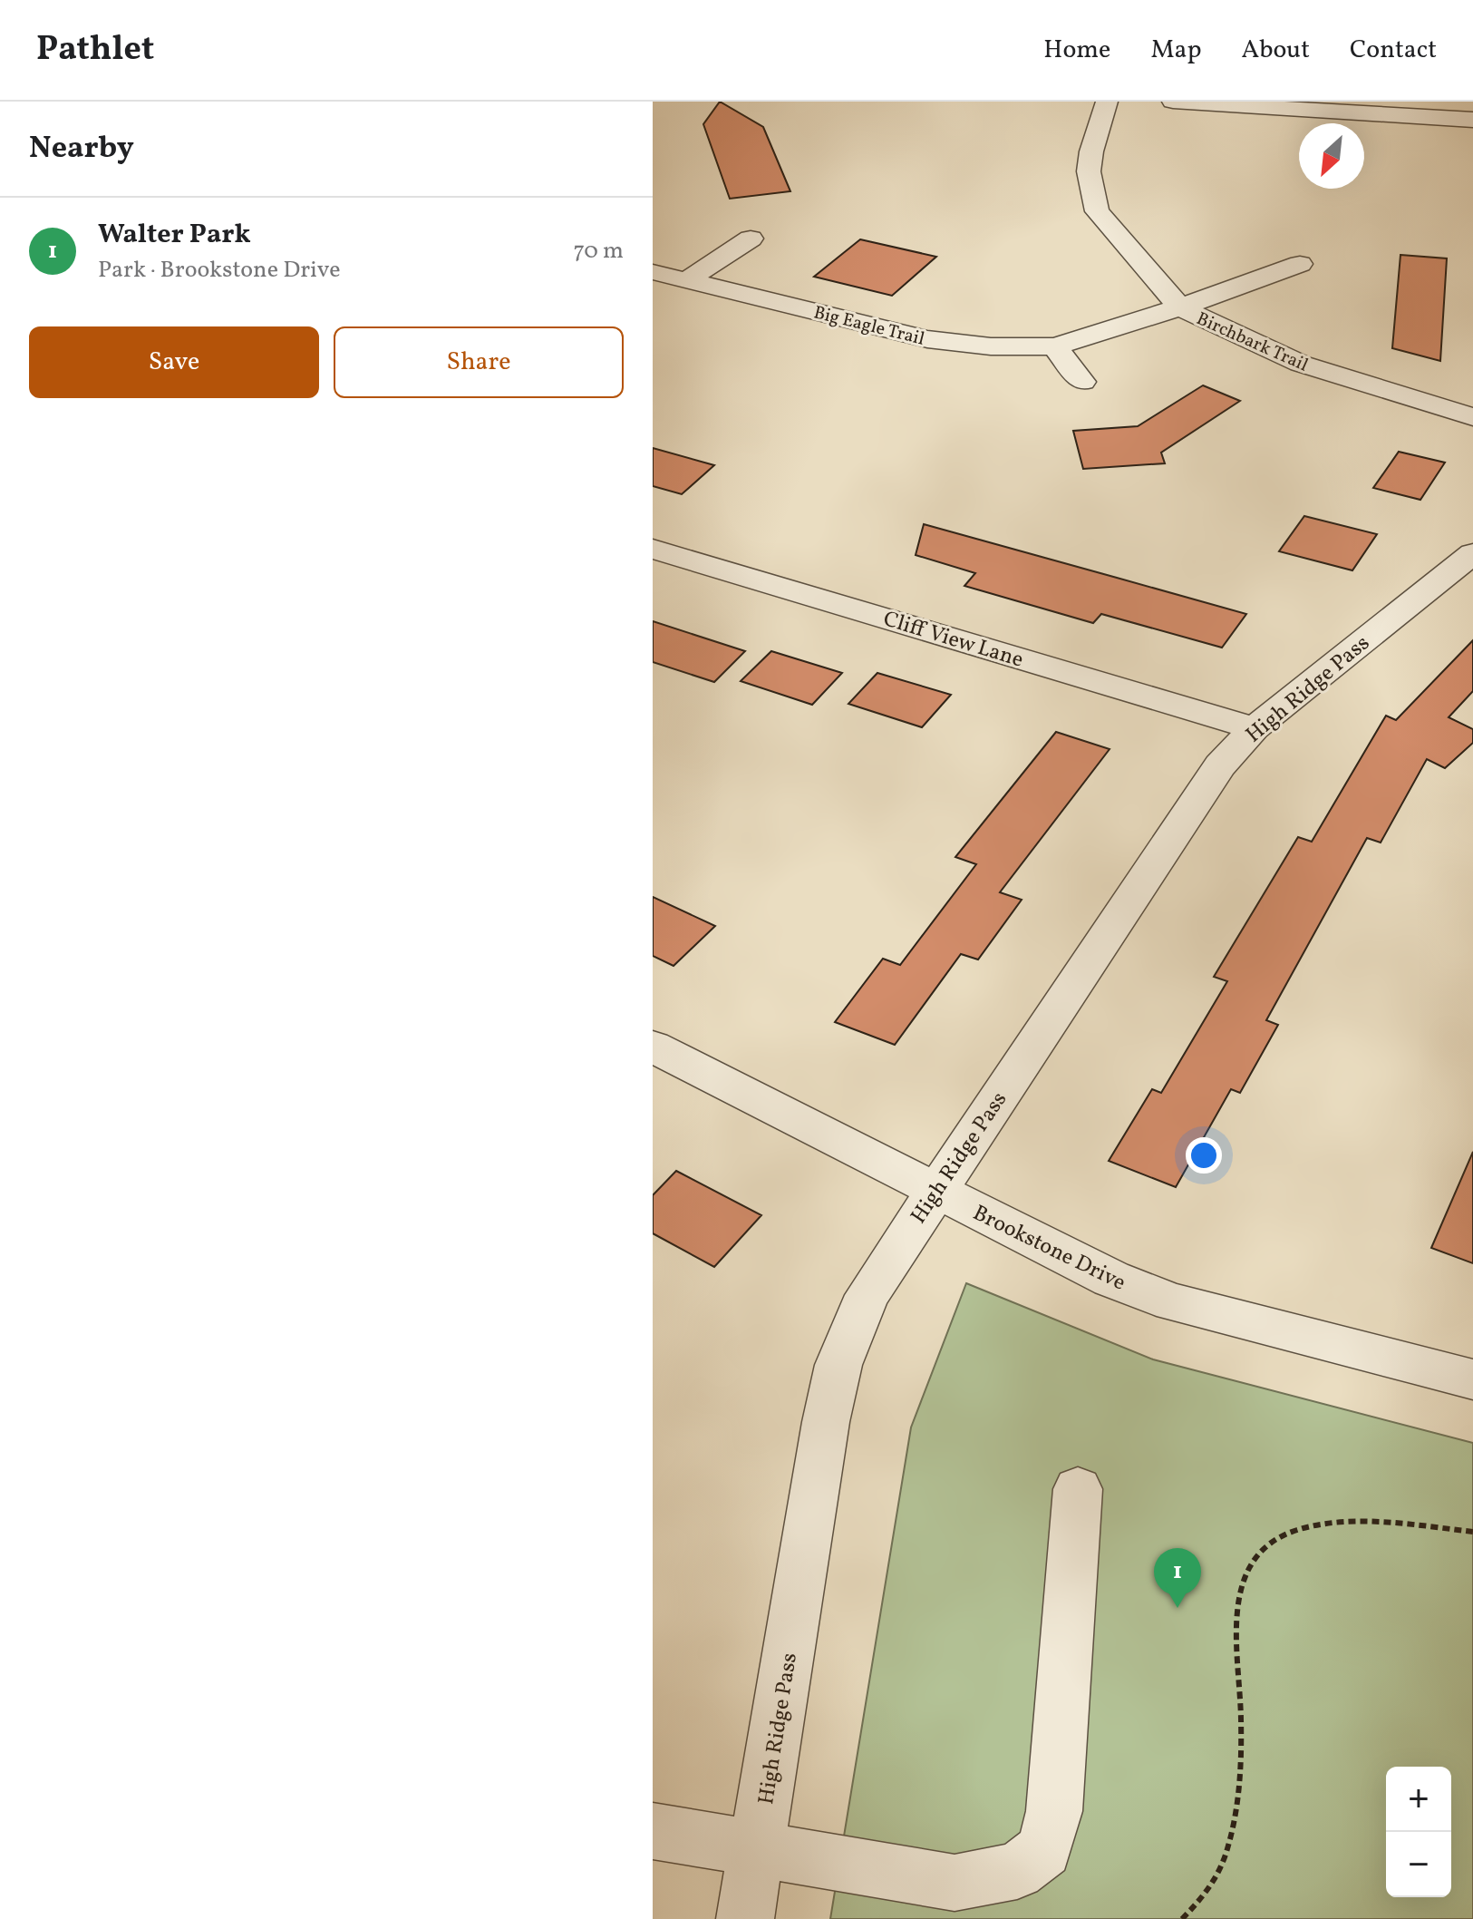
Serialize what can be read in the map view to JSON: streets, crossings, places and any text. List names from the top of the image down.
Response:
{
  "streets": {
    "street": [
      "Big Eagle Trail",
      "Birchbark Trail",
      "Cliff View Lane",
      "High Ridge Pass",
      "Brookstone Drive"
    ]
  },
  "crossings": [
    ["Big Eagle Trail", "Birchbark Trail"],
    ["Cliff View Lane", "High Ridge Pass"],
    ["High Ridge Pass", "Brookstone Drive"]
  ],
  "north": "bottom left",
  "page": {
    "header": "Pathlet",
    "nav": [
      "Home",
      "Map",
      "About",
      "Contact"
    ],
    "heading": "Nearby",
    "list": [
      {
        "mark": "1",
        "name": "Walter Park",
        "note": "Park · Brookstone Drive",
        "value": "70 m"
      }
    ],
    "buttons": ["Save", "Share"],
    "pins": "1",
    "map_buttons": ["+", "−"]
  }
}
